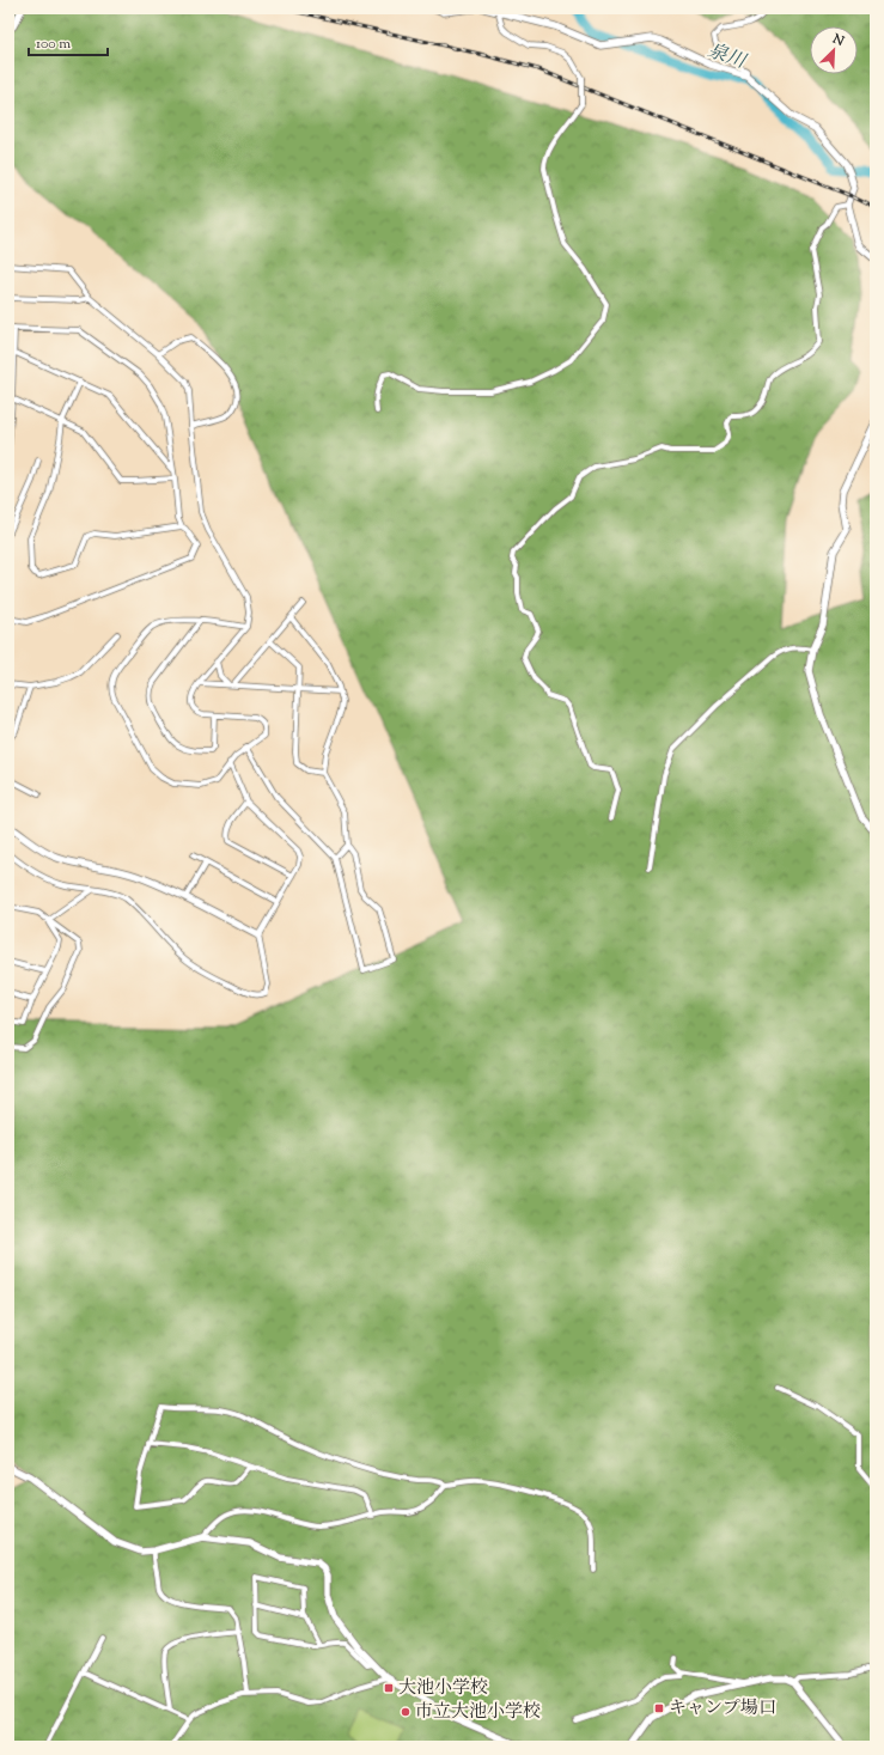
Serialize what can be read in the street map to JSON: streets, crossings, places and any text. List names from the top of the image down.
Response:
{
  "water": ["泉川"],
  "places": {
    "transit": ["大池小学校", "キャンプ場口"],
    "other": ["市立大池小学校"]
  },
  "scale_bar": "100 m",
  "north": "top right"
}
